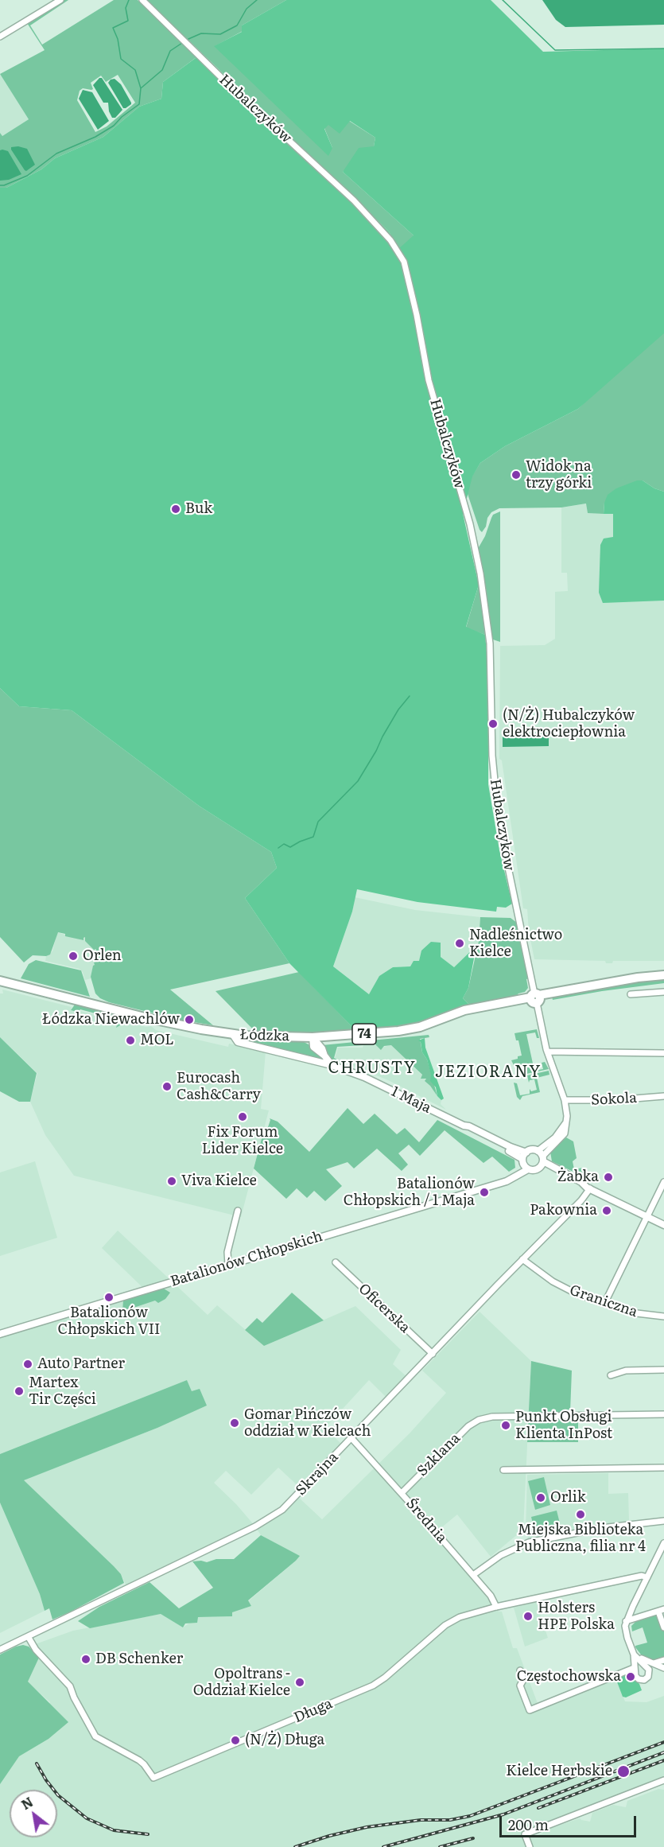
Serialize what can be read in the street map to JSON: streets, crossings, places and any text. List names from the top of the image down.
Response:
{
  "streets": {
    "main road": ["74", "Łódzka"],
    "street": [
      "Hubalczyków",
      "Sokola",
      "1 Maja",
      "Batalionów Chłopskich",
      "Graniczna",
      "Oficerska",
      "Szklana",
      "Skrajna",
      "Średnia",
      "Długa"
    ]
  },
  "crossings": [
    ["Hubalczyków", "Łódzka"],
    ["Hubalczyków", "Sokola"],
    ["Łódzka", "1 Maja"],
    ["1 Maja", "Batalionów Chłopskich"],
    ["Graniczna", "Skrajna"],
    ["Oficerska", "Skrajna"],
    ["Szklana", "Średnia"],
    ["Skrajna", "Średnia"],
    ["Skrajna", "Długa"],
    ["Średnia", "Długa"]
  ],
  "districts": ["CHRUSTY", "JEZIORANY"],
  "places": [
    "Widok na trzy górki",
    "Buk",
    "(N/Ż) Hubalczyków elektrociepłownia",
    "Nadleśnictwo Kielce",
    "Orlen",
    "Łódzka Niewachlów",
    "MOL",
    "Eurocash Cash&Carry",
    "Fix Forum Lider Kielce",
    "Żabka",
    "Viva Kielce",
    "Batalionów Chłopskich / 1 Maja",
    "Pakownia",
    "Batalionów Chłopskich VII",
    "Auto Partner",
    "Martex Tir Części",
    "Gomar Pińczów oddział w Kielcach",
    "Punkt Obsługi Klienta InPost",
    "Orlik",
    "Miejska Biblioteka Publiczna, filia nr 4",
    "Holsters HPE Polska",
    "DB Schenker",
    "Częstochowska",
    "Opoltrans - Oddział Kielce",
    "(N/Ż) Długa",
    "Kielce Herbskie"
  ],
  "scale_bar": "200 m",
  "north": "top left"
}
